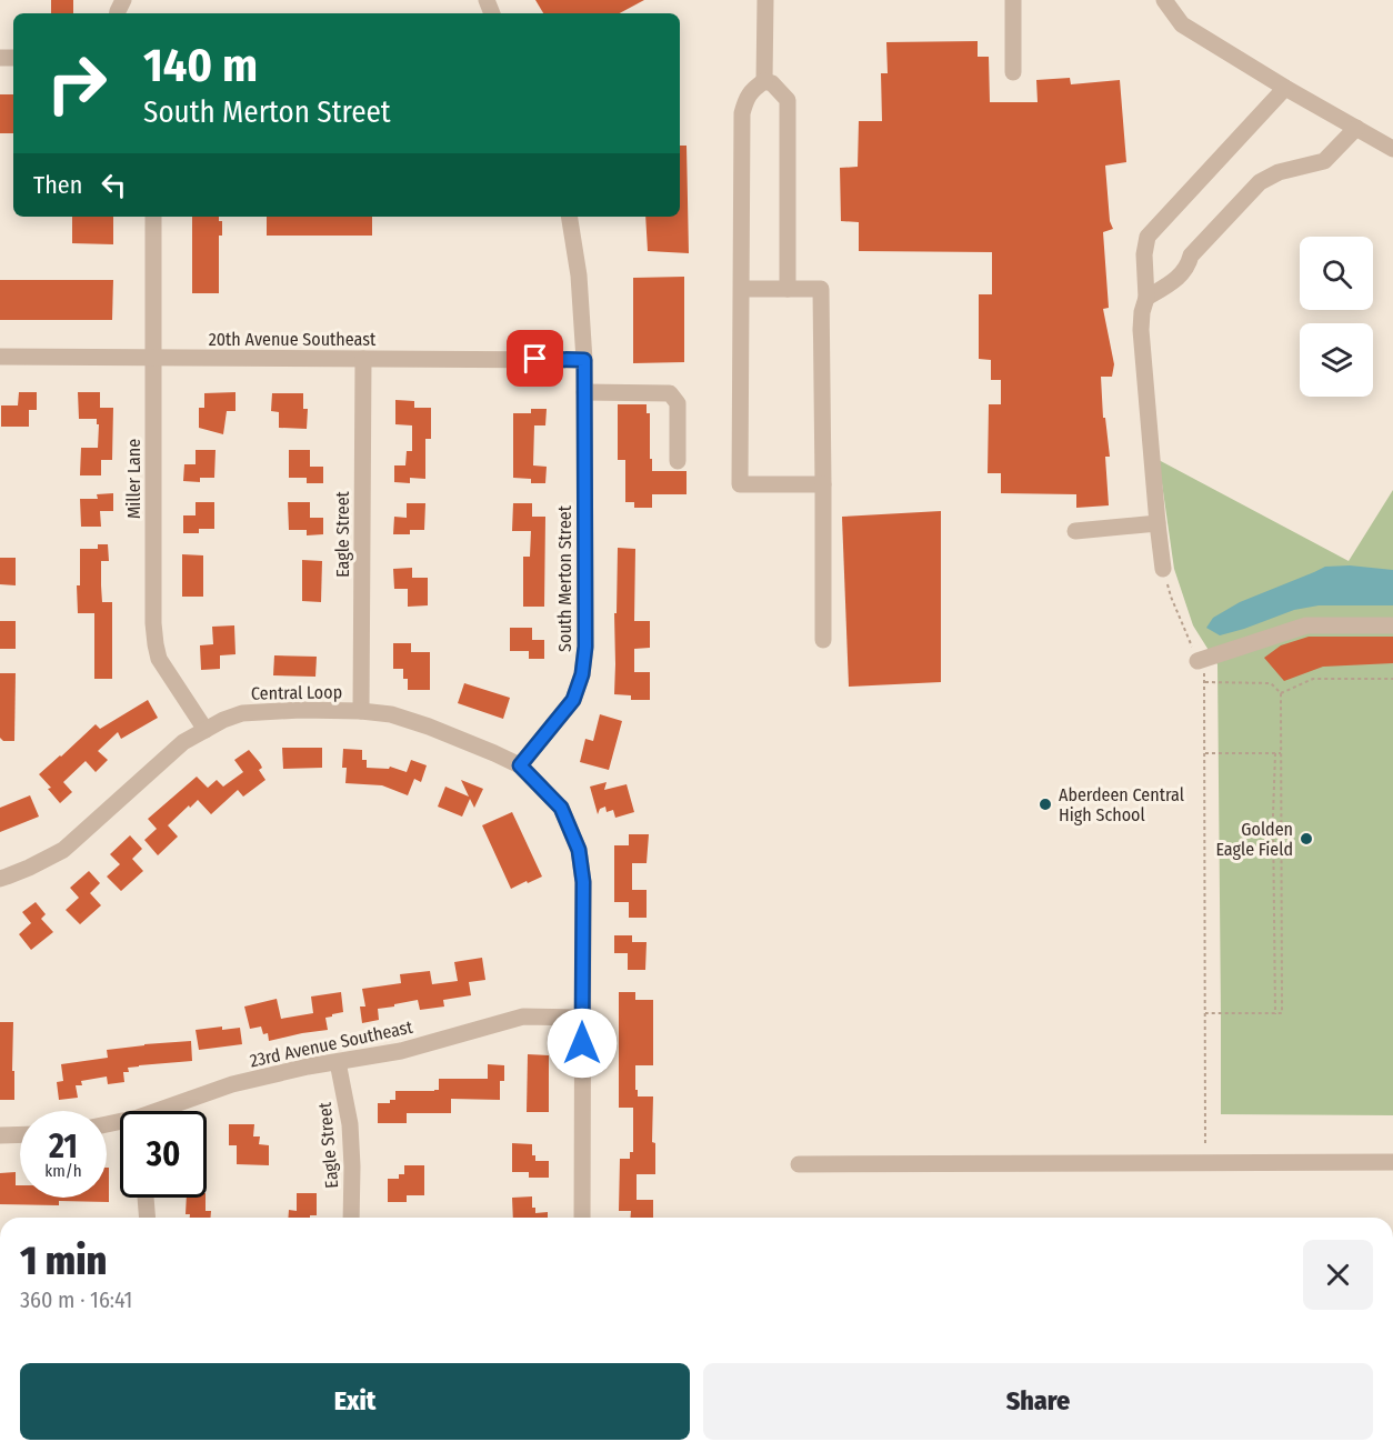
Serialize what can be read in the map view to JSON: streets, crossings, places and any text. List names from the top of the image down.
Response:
{
  "streets": {
    "street": [
      "20th Avenue Southeast",
      "Miller Lane",
      "Eagle Street",
      "South Merton Street",
      "Central Loop",
      "23rd Avenue Southeast"
    ]
  },
  "crossings": [
    ["20th Avenue Southeast", "Miller Lane"],
    ["20th Avenue Southeast", "Eagle Street"],
    ["20th Avenue Southeast", "South Merton Street"],
    ["Miller Lane", "Central Loop"],
    ["Eagle Street", "Central Loop"],
    ["Eagle Street", "23rd Avenue Southeast"],
    ["South Merton Street", "Central Loop"]
  ],
  "places": ["Aberdeen Central High School", "Golden Eagle Field"],
  "page": {
    "turn": ["140 m", "South Merton Street"],
    "then": "Then",
    "speed": "21 km/h",
    "limit": "30",
    "heading": ["1 min", "360 m · 16:41"],
    "buttons": ["Exit", "Share"]
  }
}
